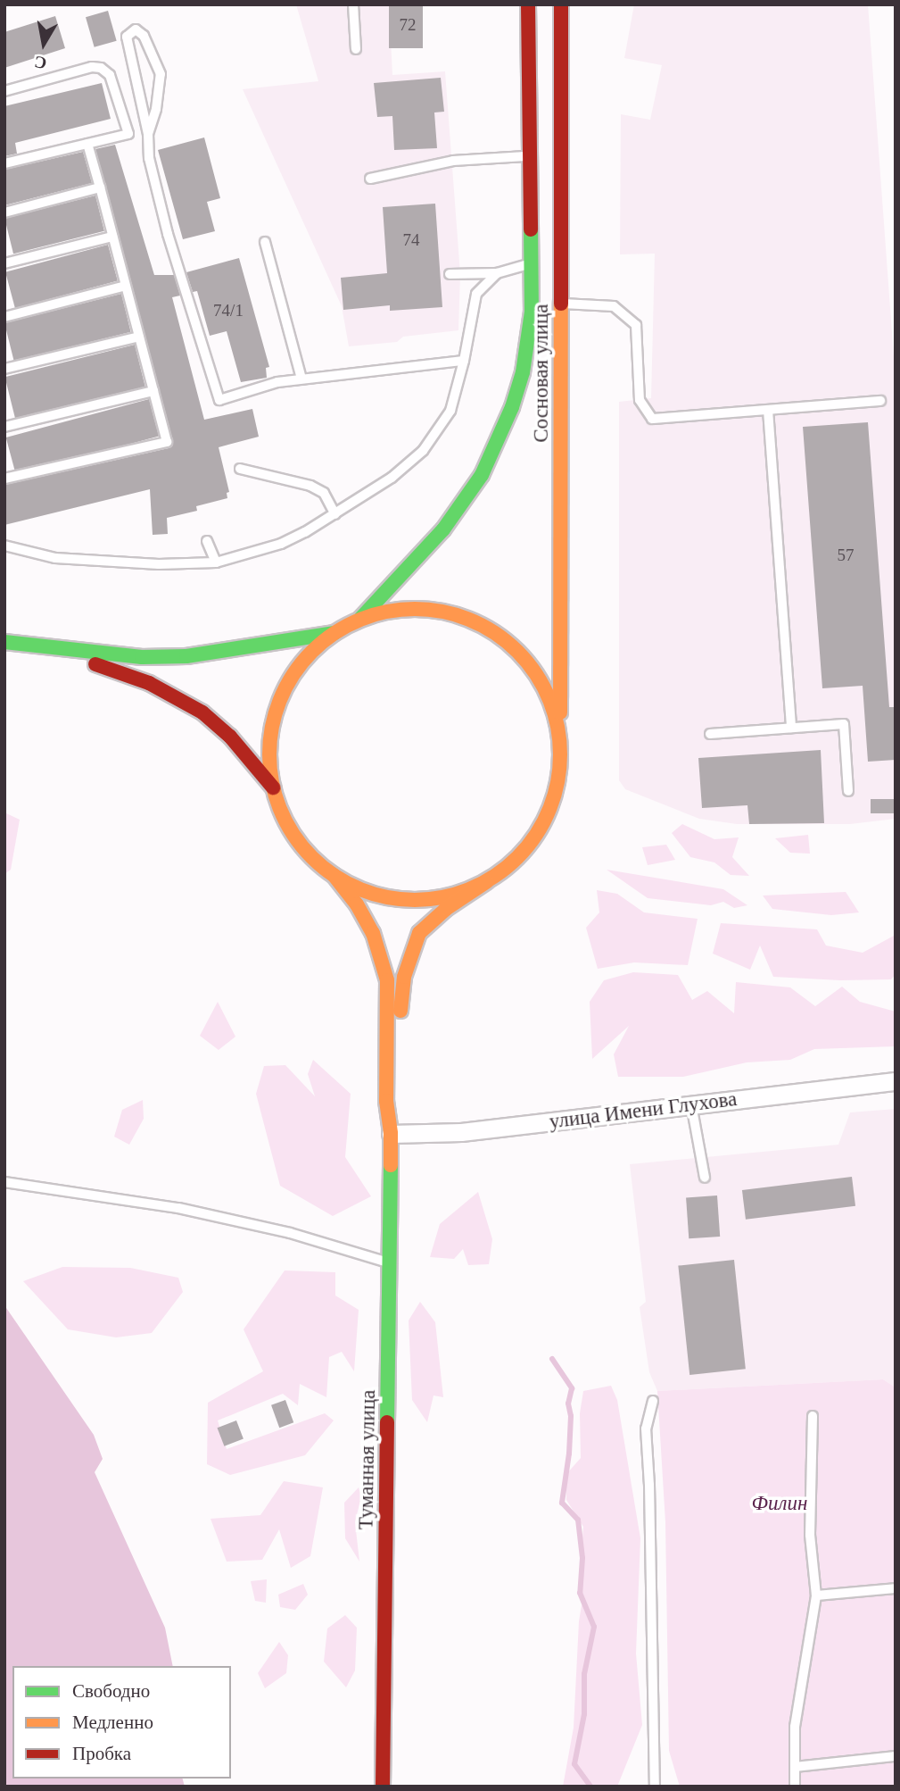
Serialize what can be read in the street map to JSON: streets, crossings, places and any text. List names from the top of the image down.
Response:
{
  "streets": {
    "main road": ["Сосновая улица", "Туманная улица"],
    "street": ["улица Имени Глухова"]
  },
  "crossings": [
    ["Сосновая улица", "Туманная улица"],
    ["улица Имени Глухова", "Туманная улица"]
  ],
  "parks": ["Филин"],
  "house_numbers": [
    "72",
    "74",
    "74/1",
    "57"
  ],
  "legend": ["Свободно", "Медленно", "Пробка"],
  "north": "bottom"
}
